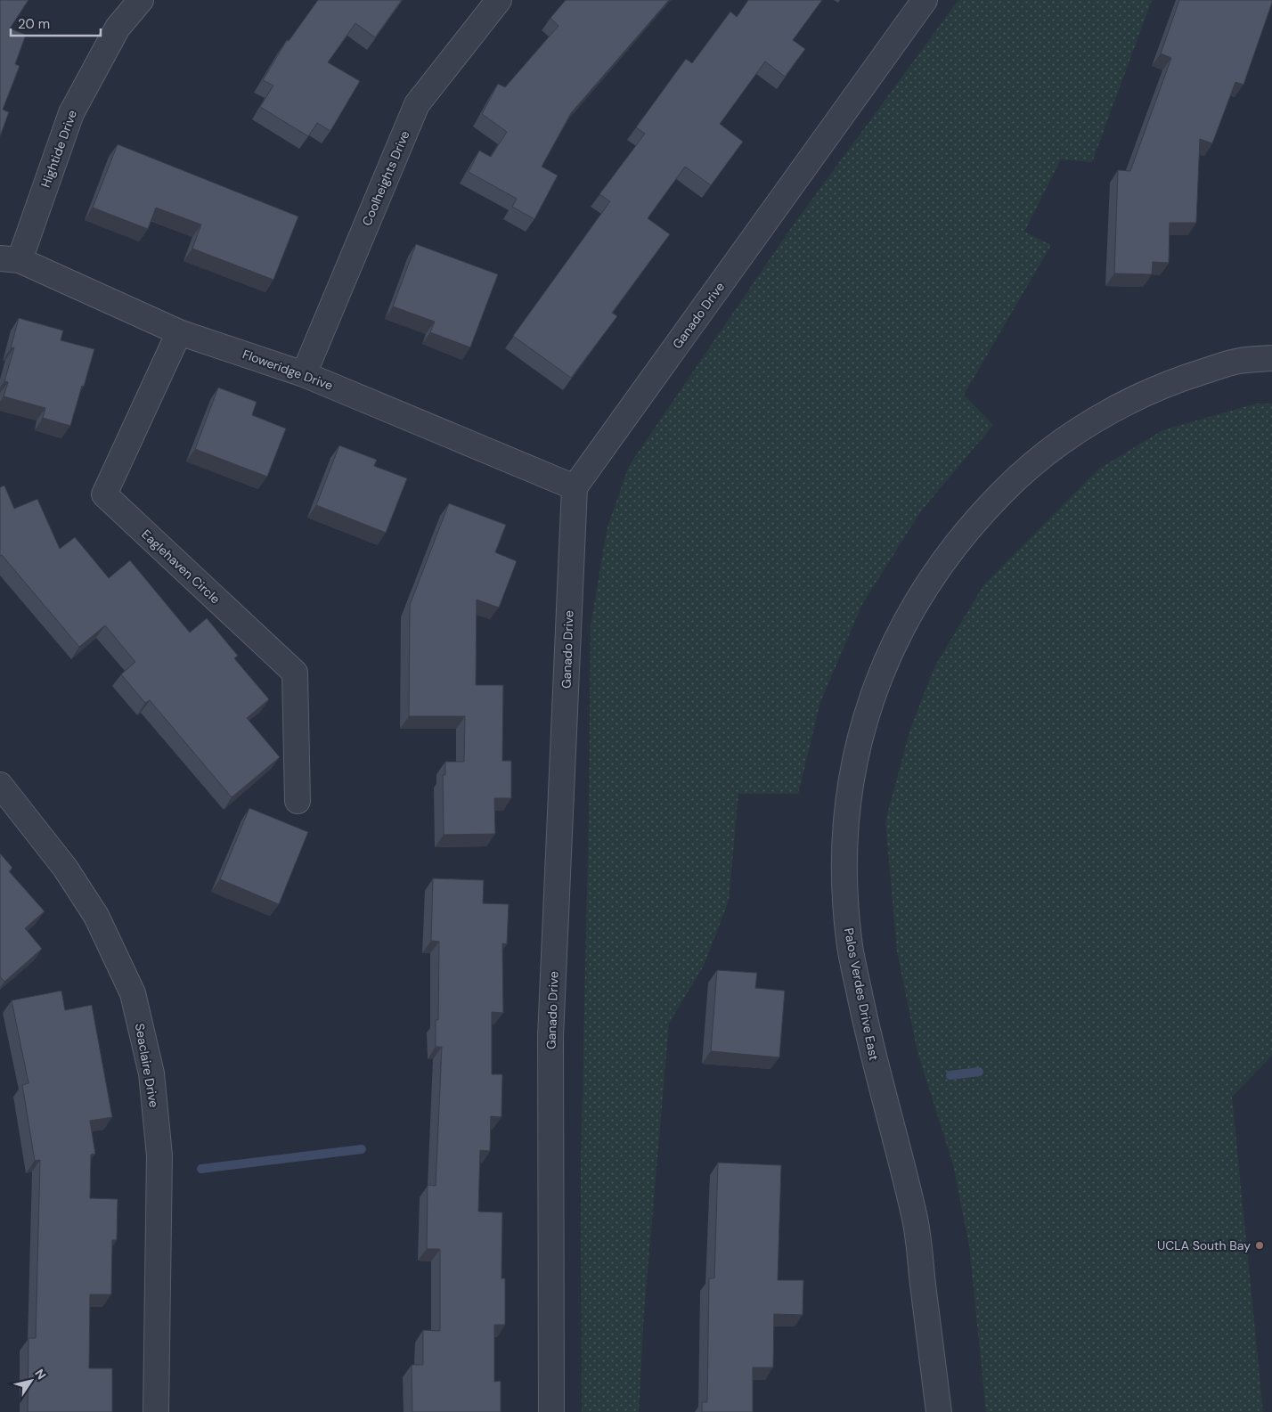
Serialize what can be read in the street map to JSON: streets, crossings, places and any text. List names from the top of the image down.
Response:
{
  "streets": {
    "street": [
      "Hightide Drive",
      "Coolheights Drive",
      "Ganado Drive",
      "Floweridge Drive",
      "Eaglehaven Circle",
      "Palos Verdes Drive East",
      "Seaclaire Drive"
    ]
  },
  "crossings": [
    ["Hightide Drive", "Floweridge Drive"],
    ["Coolheights Drive", "Floweridge Drive"],
    ["Ganado Drive", "Floweridge Drive"],
    ["Floweridge Drive", "Eaglehaven Circle"]
  ],
  "places": ["UCLA South Bay"],
  "scale_bar": "20 m",
  "north": "top right"
}
